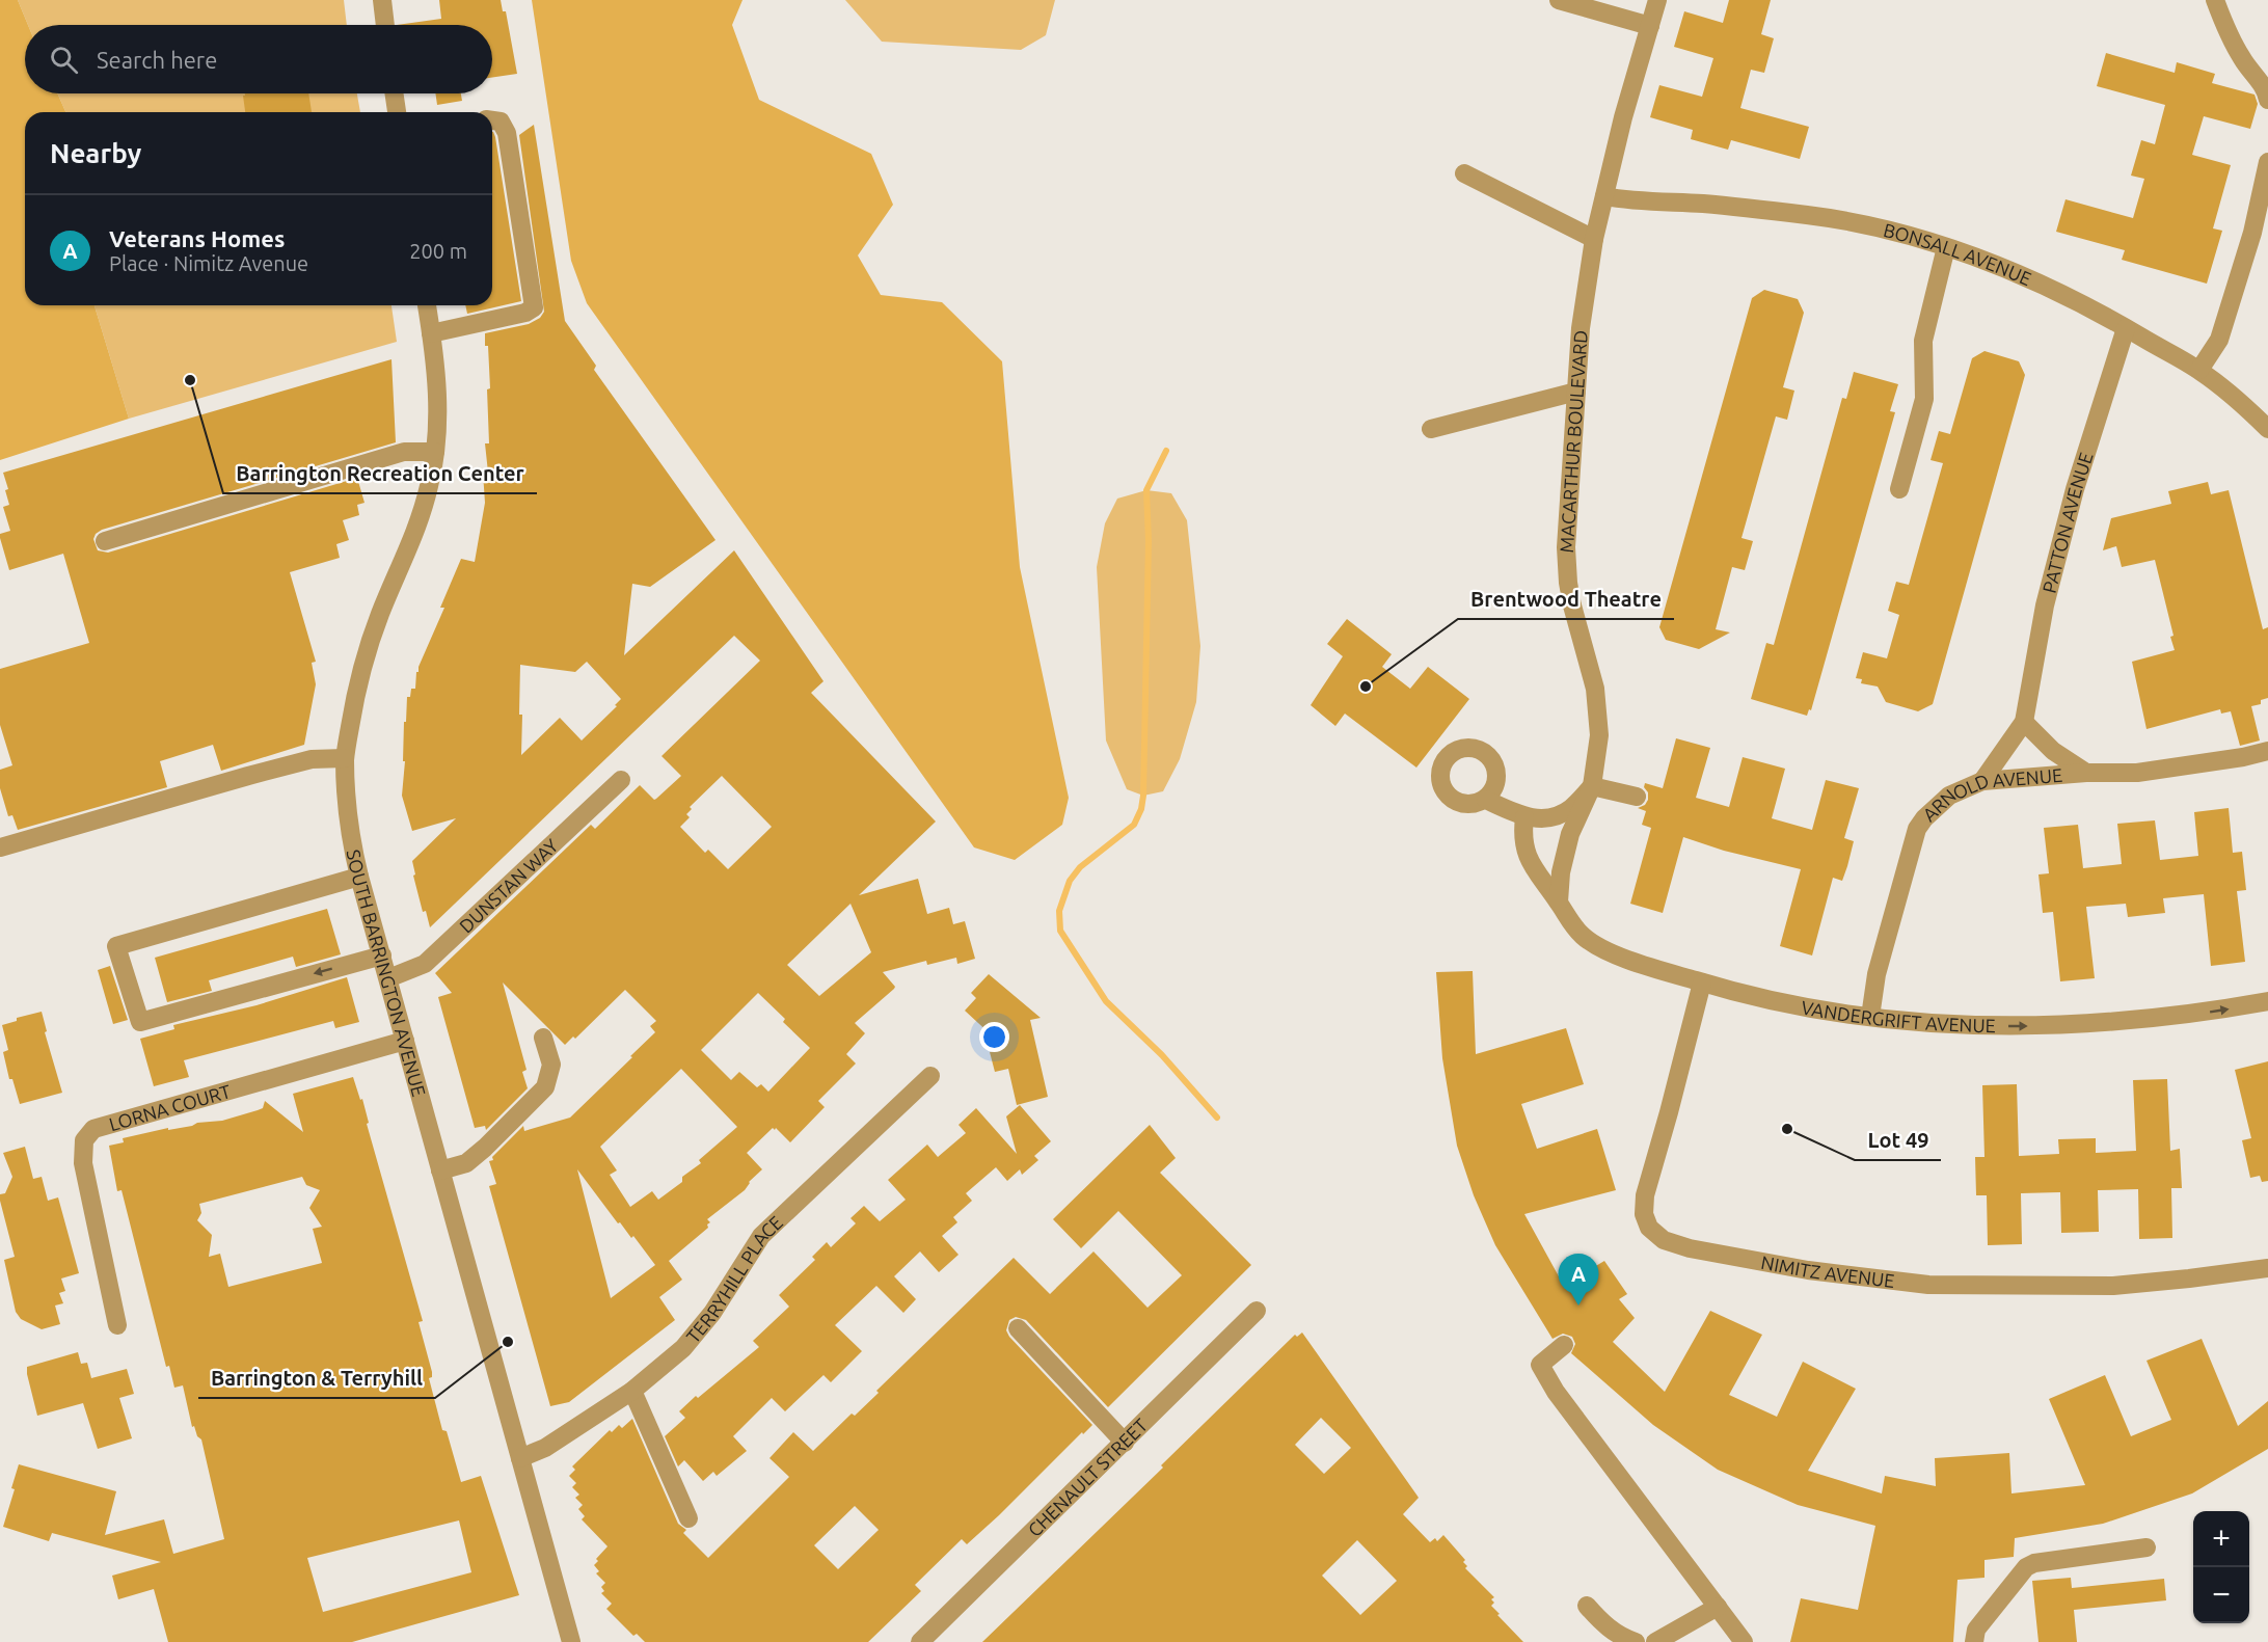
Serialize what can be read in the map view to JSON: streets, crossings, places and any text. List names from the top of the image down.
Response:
{
  "streets": {
    "street": [
      "BONSALL AVENUE",
      "MACARTHUR BOULEVARD",
      "PATTON AVENUE",
      "ARNOLD AVENUE",
      "DUNSTAN WAY",
      "SOUTH BARRINGTON AVENUE",
      "VANDERGRIFT AVENUE",
      "LORNA COURT",
      "NIMITZ AVENUE",
      "TERRYHILL PLACE",
      "CHENAULT STREET"
    ]
  },
  "crossings": [
    ["BONSALL AVENUE", "MACARTHUR BOULEVARD"],
    ["BONSALL AVENUE", "PATTON AVENUE"],
    ["MACARTHUR BOULEVARD", "VANDERGRIFT AVENUE"],
    ["PATTON AVENUE", "ARNOLD AVENUE"],
    ["ARNOLD AVENUE", "VANDERGRIFT AVENUE"],
    ["DUNSTAN WAY", "SOUTH BARRINGTON AVENUE"],
    ["SOUTH BARRINGTON AVENUE", "LORNA COURT"],
    ["SOUTH BARRINGTON AVENUE", "TERRYHILL PLACE"],
    ["VANDERGRIFT AVENUE", "NIMITZ AVENUE"]
  ],
  "one_way": ["VANDERGRIFT AVENUE"],
  "places": [
    "Barrington Recreation Center",
    "Brentwood Theatre",
    "Lot 49",
    "Barrington & Terryhill"
  ],
  "page": {
    "search": "Search here",
    "heading": "Nearby",
    "list": [
      {
        "mark": "A",
        "name": "Veterans Homes",
        "note": "Place · Nimitz Avenue",
        "value": "200 m"
      }
    ],
    "pins": "A",
    "map_buttons": ["+", "−"]
  }
}
